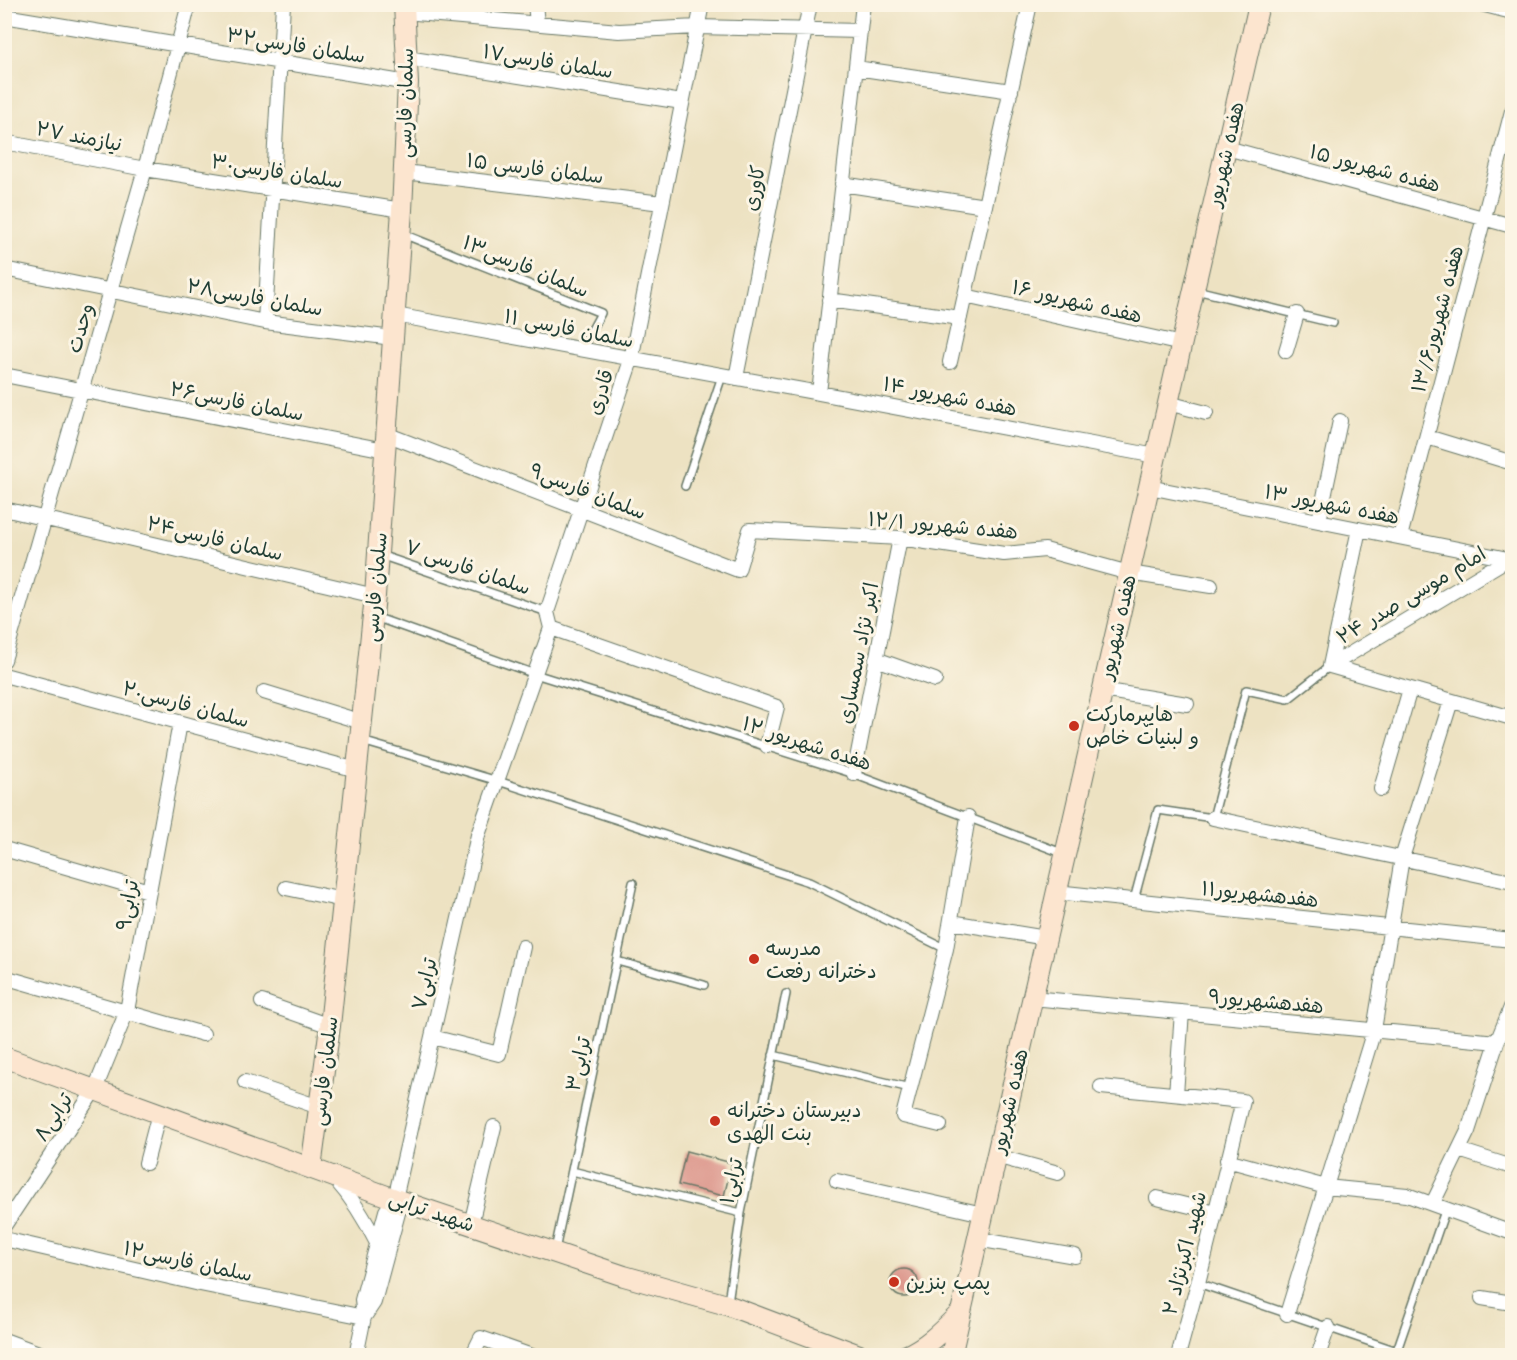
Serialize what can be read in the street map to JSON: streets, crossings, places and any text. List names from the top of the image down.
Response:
{
  "streets": {
    "street": [
      "سلمان فارسی۳۲",
      "سلمان فارسی۱۷",
      "سلمان فارسی",
      "نیازمند ۲۷",
      "هفده شهریور",
      "سلمان فارسی ۱۵",
      "هفده شهریور ۱۵",
      "سلمان فارسی۳۰",
      "کاوری",
      "سلمان فارسی۲۸",
      "هفده شهریور ۱۶",
      "هفده شهریور۱۳/۶",
      "وحدت",
      "سلمان فارسی ۱۱",
      "قادری",
      "هفده شهریور ۱۴",
      "سلمان فارسی۲۶",
      "سلمان فارسی۹",
      "هفده شهریور ۱۳",
      "هفده شهریور ۱۲/۱",
      "سلمان فارسی۲۴",
      "امام موسی صدر ۲۴",
      "اکبر نژاد سمساری",
      "سلمان فارسی۲۰",
      "هفدهشهریور۱۱",
      "ترابی۹",
      "ترابی۷",
      "هفدهشهریور۹",
      "ترابی۸",
      "شهید ترابی",
      "شهید اکبرنژاد ۲",
      "سلمان فارسی۱۲"
    ],
    "lane": [
      "سلمان فارسی۱۳",
      "سلمان فارسی ۷",
      "هفده شهریور ۱۲",
      "ترابی۳",
      "ترابی۱"
    ]
  },
  "crossings": [
    ["سلمان فارسی۳۲", "سلمان فارسی"],
    ["سلمان فارسی۳۲", "وحدت"],
    ["سلمان فارسی۱۷", "سلمان فارسی"],
    ["سلمان فارسی۱۷", "قادری"],
    ["سلمان فارسی", "سلمان فارسی ۱۵"],
    ["سلمان فارسی", "سلمان فارسی۳۰"],
    ["سلمان فارسی", "سلمان فارسی۱۳"],
    ["سلمان فارسی", "سلمان فارسی۲۸"],
    ["سلمان فارسی", "سلمان فارسی ۱۱"],
    ["سلمان فارسی", "سلمان فارسی۲۶"],
    ["سلمان فارسی", "سلمان فارسی۹"],
    ["سلمان فارسی", "سلمان فارسی۲۴"],
    ["سلمان فارسی", "سلمان فارسی ۷"],
    ["سلمان فارسی", "سلمان فارسی۲۰"],
    ["سلمان فارسی", "هفده شهریور ۱۲"],
    ["سلمان فارسی", "شهید ترابی"],
    ["نیازمند ۲۷", "سلمان فارسی۳۰"],
    ["نیازمند ۲۷", "وحدت"],
    ["هفده شهریور", "هفده شهریور ۱۵"],
    ["هفده شهریور", "هفده شهریور ۱۶"],
    ["هفده شهریور", "هفده شهریور ۱۴"],
    ["هفده شهریور", "هفده شهریور ۱۳"],
    ["هفده شهریور", "هفده شهریور ۱۲/۱"],
    ["هفده شهریور", "هفده شهریور ۱۲"],
    ["هفده شهریور", "هفدهشهریور۱۱"],
    ["هفده شهریور", "هفدهشهریور۹"],
    ["سلمان فارسی ۱۵", "قادری"],
    ["هفده شهریور ۱۵", "هفده شهریور۱۳/۶"],
    ["سلمان فارسی۳۰", "وحدت"],
    ["کاوری", "سلمان فارسی ۱۱"],
    ["کاوری", "هفده شهریور ۱۴"],
    ["سلمان فارسی۱۳", "سلمان فارسی ۱۱"],
    ["سلمان فارسی۲۸", "وحدت"],
    ["هفده شهریور۱۳/۶", "هفده شهریور ۱۳"],
    ["وحدت", "سلمان فارسی۲۶"],
    ["وحدت", "سلمان فارسی۲۴"],
    ["سلمان فارسی ۱۱", "قادری"],
    ["سلمان فارسی ۱۱", "هفده شهریور ۱۴"],
    ["قادری", "سلمان فارسی۹"],
    ["قادری", "سلمان فارسی ۷"],
    ["سلمان فارسی۲۶", "سلمان فارسی۹"],
    ["سلمان فارسی۹", "هفده شهریور ۱۲/۱"],
    ["هفده شهریور ۱۳", "امام موسی صدر ۲۴"],
    ["هفده شهریور ۱۲/۱", "اکبر نژاد سمساری"],
    ["سلمان فارسی۲۴", "هفده شهریور ۱۲"],
    ["اکبر نژاد سمساری", "هفده شهریور ۱۲"],
    ["سلمان فارسی۲۰", "ترابی۹"],
    ["ترابی۹", "ترابی۸"],
    ["ترابی۹", "شهید ترابی"],
    ["ترابی۷", "شهید ترابی"],
    ["ترابی۳", "شهید ترابی"],
    ["ترابی۸", "شهید ترابی"],
    ["ترابی۱", "شهید ترابی"]
  ],
  "places": [
    "هایپرمارکت و لبنیات خاص",
    "مدرسه دخترانه رفعت",
    "دبیرستان دخترانه بنت الهدی",
    "پمپ بنزین"
  ]
}
